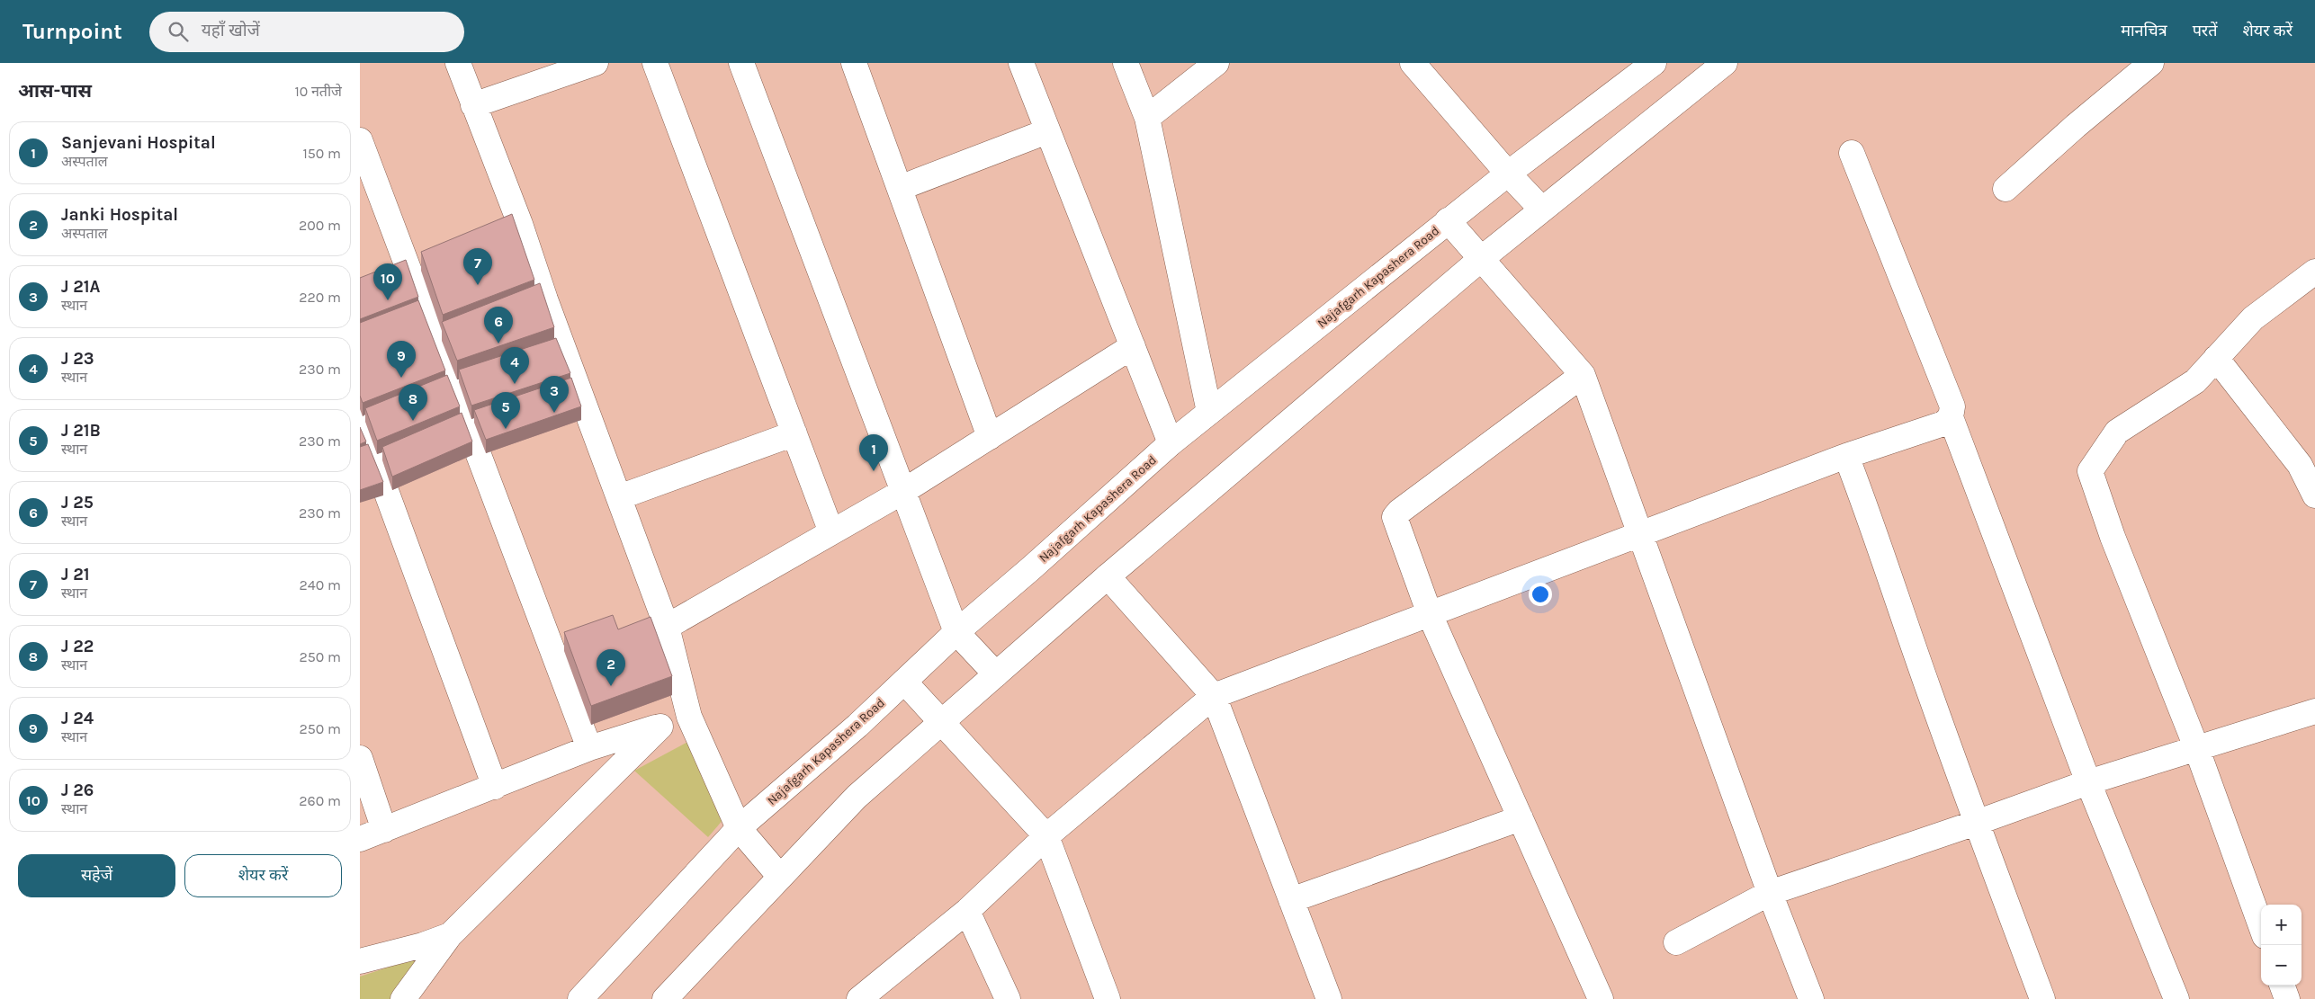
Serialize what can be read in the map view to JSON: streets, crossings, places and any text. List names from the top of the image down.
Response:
{
  "streets": {
    "street": ["Najafgarh Kapashera Road"]
  },
  "page": {
    "header": "Turnpoint",
    "search": "यहाँ खोजें",
    "nav": ["मानचित्र", "परतें", "शेयर करें"],
    "heading": ["आस-पास", "10 नतीजे"],
    "list": [
      {
        "mark": "1",
        "name": "Sanjevani Hospital",
        "note": "अस्पताल",
        "value": "150 m"
      },
      {
        "mark": "2",
        "name": "Janki Hospital",
        "note": "अस्पताल",
        "value": "200 m"
      },
      {
        "mark": "3",
        "name": "J 21A",
        "note": "स्थान",
        "value": "220 m"
      },
      {
        "mark": "4",
        "name": "J 23",
        "note": "स्थान",
        "value": "230 m"
      },
      {
        "mark": "5",
        "name": "J 21B",
        "note": "स्थान",
        "value": "230 m"
      },
      {
        "mark": "6",
        "name": "J 25",
        "note": "स्थान",
        "value": "230 m"
      },
      {
        "mark": "7",
        "name": "J 21",
        "note": "स्थान",
        "value": "240 m"
      },
      {
        "mark": "8",
        "name": "J 22",
        "note": "स्थान",
        "value": "250 m"
      },
      {
        "mark": "9",
        "name": "J 24",
        "note": "स्थान",
        "value": "250 m"
      },
      {
        "mark": "10",
        "name": "J 26",
        "note": "स्थान",
        "value": "260 m"
      }
    ],
    "pins": [
      "7",
      "10",
      "6",
      "9",
      "4",
      "3",
      "8",
      "5",
      "1",
      "2"
    ],
    "buttons": ["सहेजें", "शेयर करें"],
    "map_buttons": ["+", "−"]
  }
}
